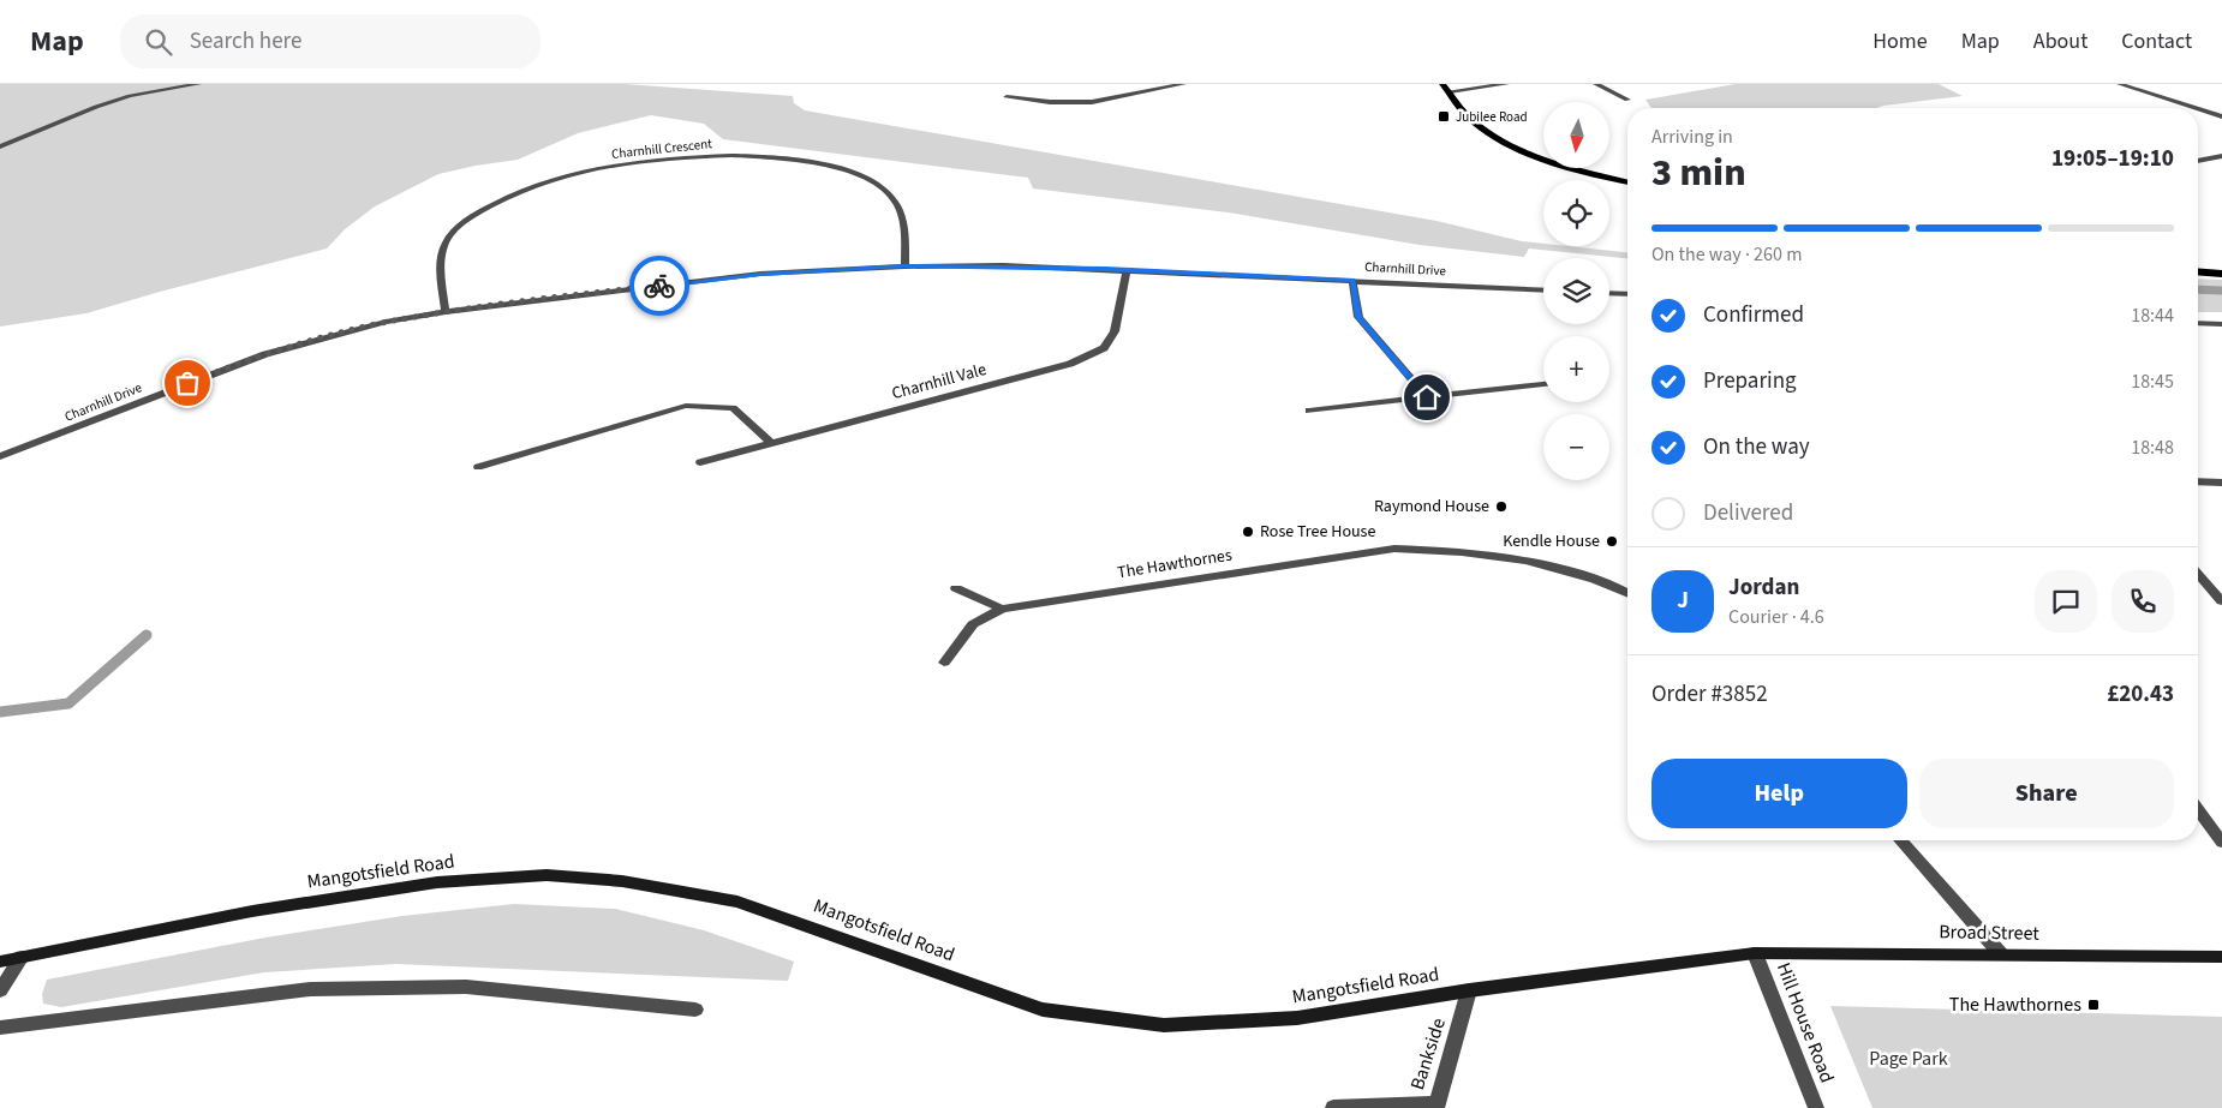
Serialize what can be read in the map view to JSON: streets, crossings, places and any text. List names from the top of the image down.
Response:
{
  "streets": {
    "main road": ["Mangotsfield Road", "Broad Street"],
    "street": [
      "Charnhill Crescent",
      "Charnhill Drive",
      "Charnhill Vale",
      "The Hawthornes",
      "Hill House Road",
      "Bankside"
    ]
  },
  "crossings": [
    ["Charnhill Crescent", "Charnhill Drive"],
    ["Charnhill Drive", "Charnhill Vale"],
    ["Mangotsfield Road", "Broad Street"],
    ["Mangotsfield Road", "Hill House Road"],
    ["Mangotsfield Road", "Bankside"],
    ["Broad Street", "Hill House Road"]
  ],
  "parks": ["Page Park"],
  "places": {
    "transit": ["Jubilee Road", "The Hawthornes"],
    "other": ["Raymond House", "Rose Tree House", "Kendle House"]
  },
  "north": "bottom",
  "page": {
    "header": "Map",
    "search": "Search here",
    "nav": [
      "Home",
      "Map",
      "About",
      "Contact"
    ],
    "map_buttons": ["+", "−"],
    "heading": ["3 min", "Arriving in", "19:05–19:10"],
    "panel": [
      "Jordan",
      "Courier · 4.6",
      "Order #3852",
      "£20.43"
    ],
    "bar": "On the way · 260 m",
    "list": [
      ["Confirmed", "18:44"],
      ["Preparing", "18:45"],
      ["On the way", "18:48"],
      "Delivered"
    ],
    "round": "J",
    "buttons": ["Help", "Share"]
  }
}
